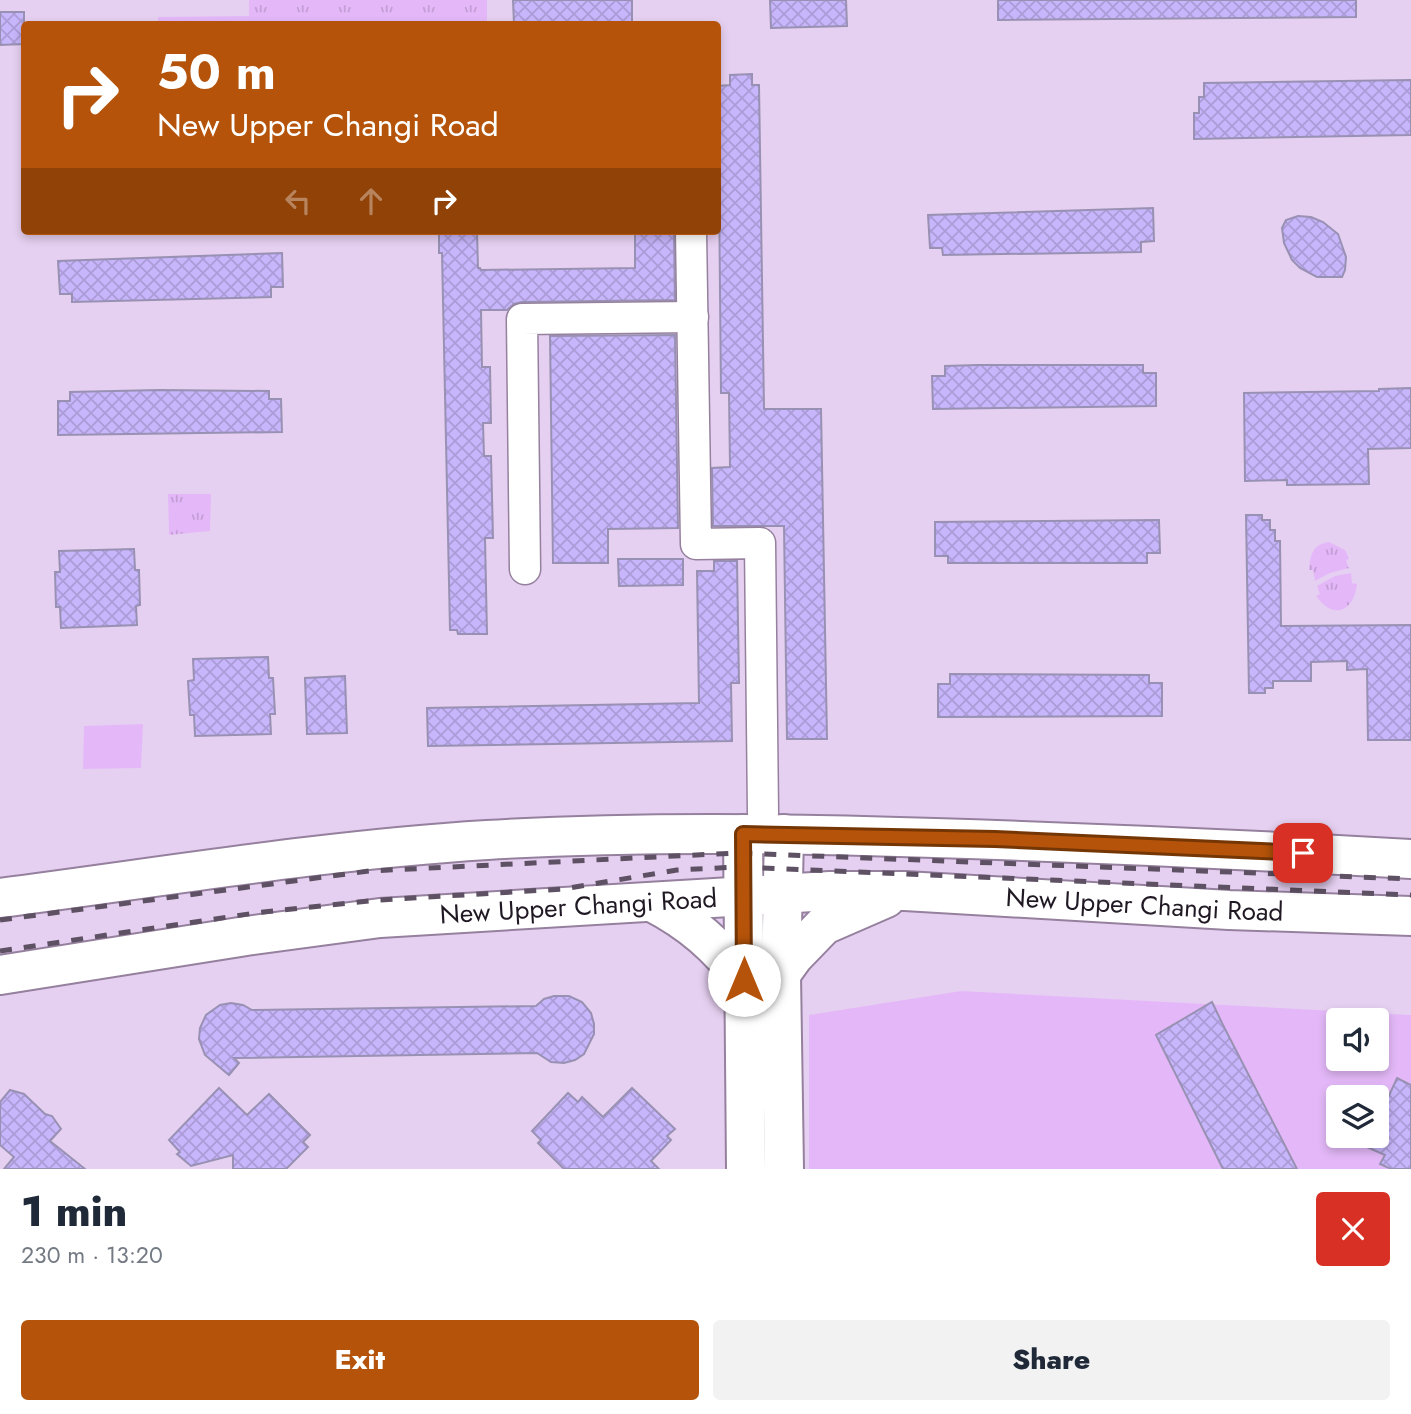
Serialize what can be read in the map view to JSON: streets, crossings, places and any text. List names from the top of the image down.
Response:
{
  "streets": {
    "main road": ["New Upper Changi Road"]
  },
  "page": {
    "turn": ["50 m", "New Upper Changi Road"],
    "heading": ["1 min", "230 m · 13:20"],
    "buttons": ["Exit", "Share"]
  }
}
